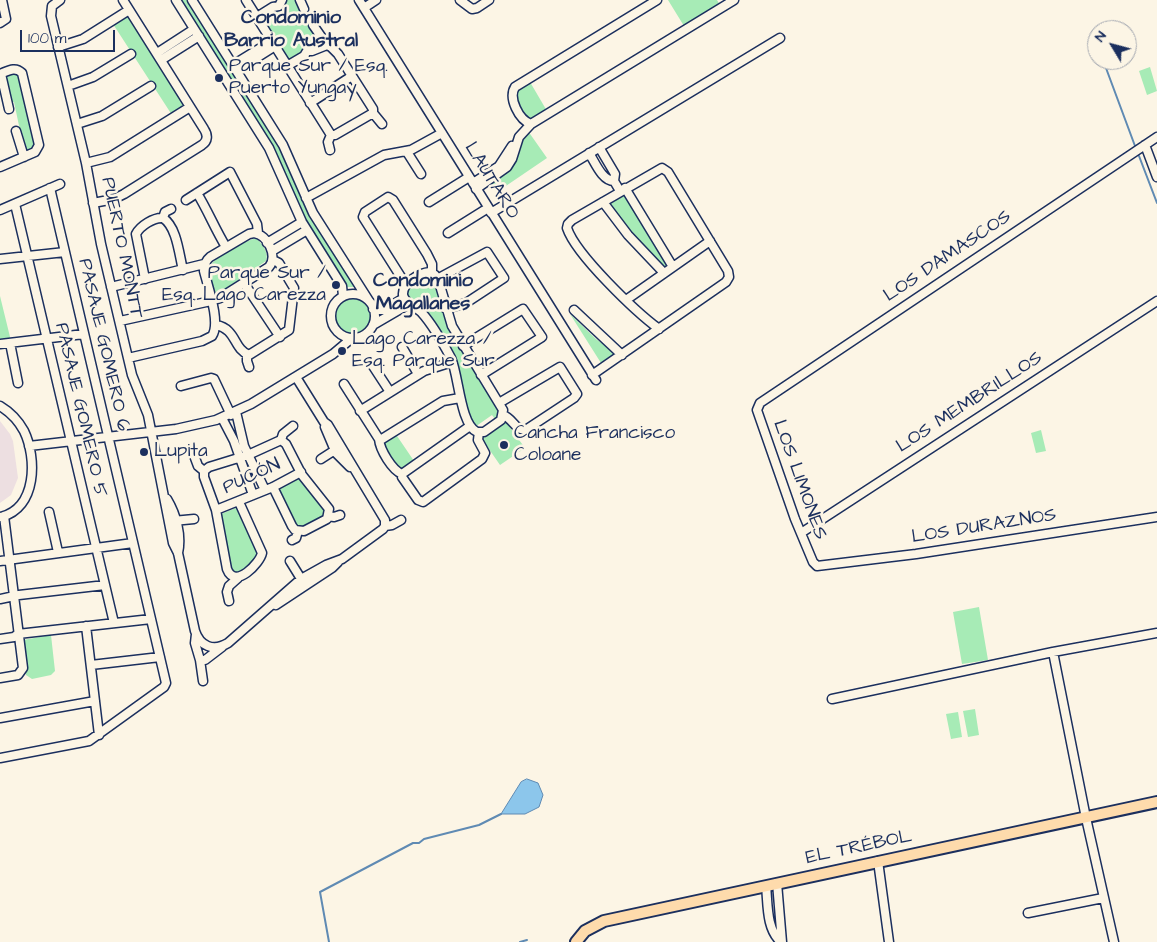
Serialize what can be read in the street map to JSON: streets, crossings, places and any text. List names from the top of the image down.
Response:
{
  "streets": {
    "main road": ["EL TRÉBOL"],
    "street": [
      "LAUTARO",
      "PUERTO MONTT",
      "LOS DAMASCOS",
      "PASAJE GOMERO 6",
      "LOS MEMBRILLOS",
      "PASAJE GOMERO 5",
      "PUCÓN",
      "LOS LIMONES",
      "LOS DURAZNOS"
    ]
  },
  "crossings": [
    ["LOS DAMASCOS", "LOS LIMONES"],
    ["LOS MEMBRILLOS", "LOS LIMONES"],
    ["LOS LIMONES", "LOS DURAZNOS"]
  ],
  "districts": ["Condominio Barrio Austral", "Condominio Magallanes"],
  "places": [
    "Parque Sur / Esq. Puerto Yungay",
    "Parque Sur / Esq. Lago Carezza",
    "Lago Carezza / Esq. Parque Sur",
    "Cancha Francisco Coloane",
    "Lupita"
  ],
  "scale_bar": "100 m",
  "north": "top left"
}
